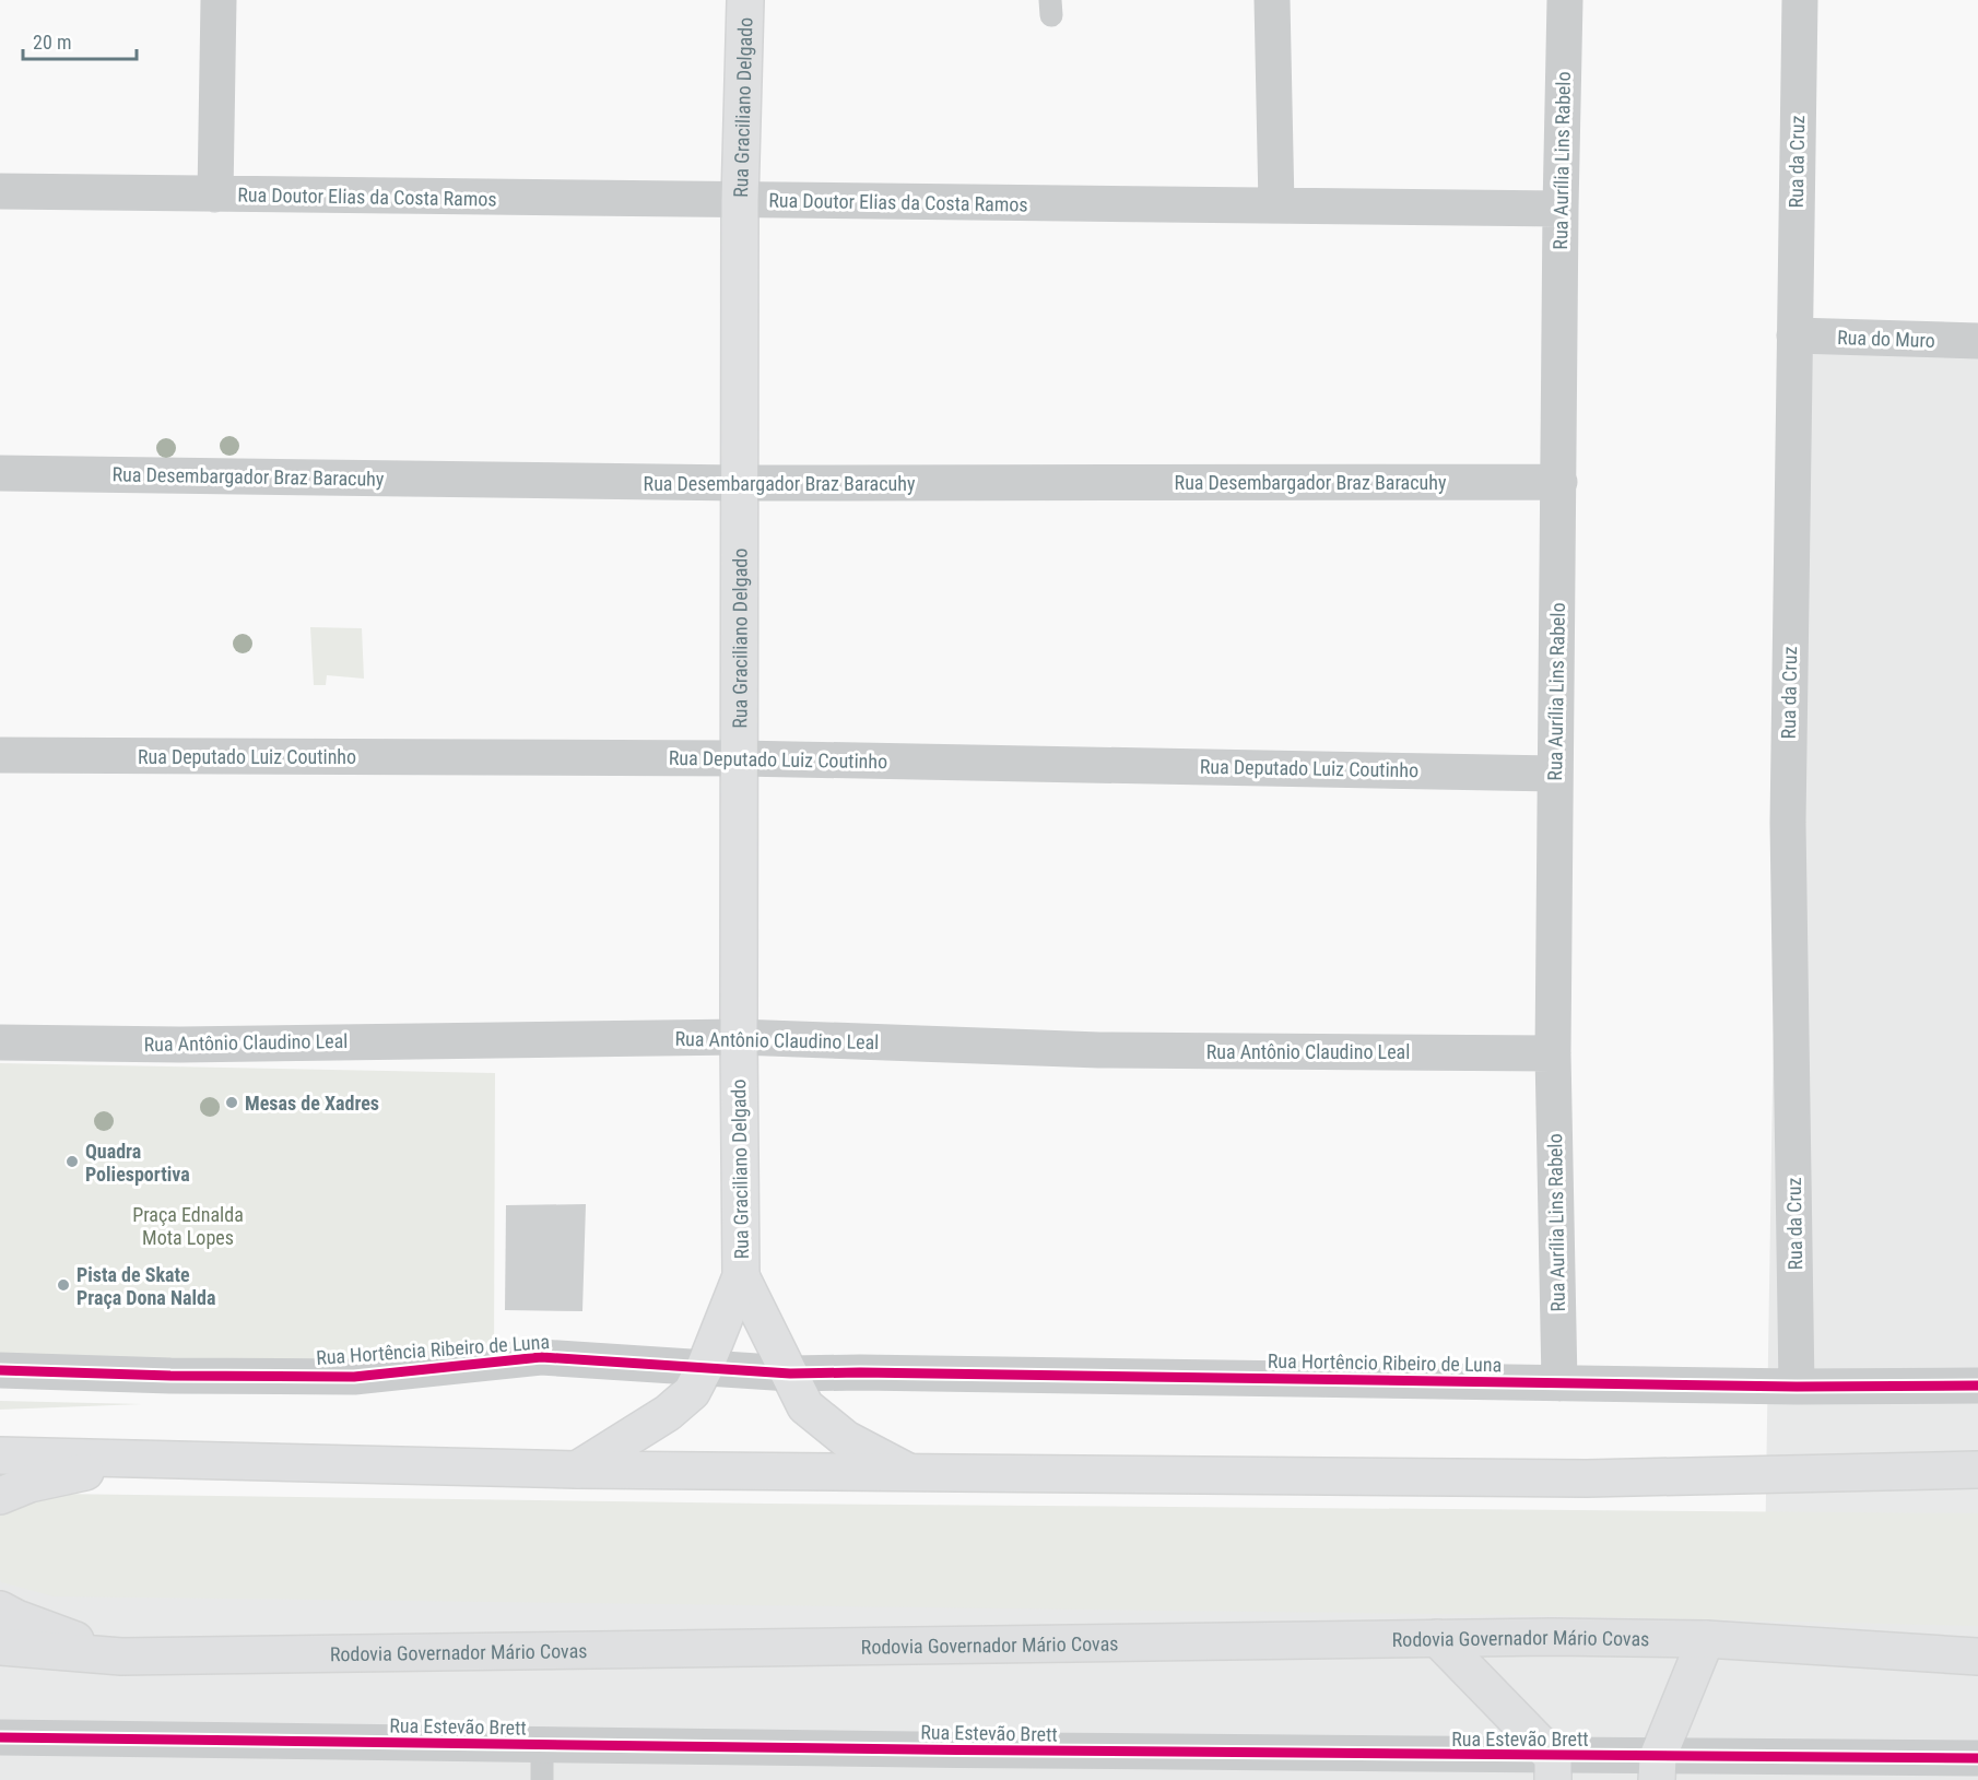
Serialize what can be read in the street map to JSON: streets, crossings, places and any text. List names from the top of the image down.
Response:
{
  "streets": {
    "main road": ["Rua Graciliano Delgado", "Rodovia Governador Mário Covas"],
    "street": [
      "Rua Aurília Lins Rabelo",
      "Rua da Cruz",
      "Rua Doutor Elias da Costa Ramos",
      "Rua do Muro",
      "Rua Desembargador Braz Baracuhy",
      "Rua Deputado Luiz Coutinho",
      "Rua Antônio Claudino Leal",
      "Rua Hortência Ribeiro de Luna",
      "Rua Hortêncio Ribeiro de Luna",
      "Rua Estevão Brett"
    ]
  },
  "crossings": [
    ["Rua Graciliano Delgado", "Rua Doutor Elias da Costa Ramos"],
    ["Rua Graciliano Delgado", "Rua Desembargador Braz Baracuhy"],
    ["Rua Graciliano Delgado", "Rua Deputado Luiz Coutinho"],
    ["Rua Graciliano Delgado", "Rua Antônio Claudino Leal"],
    ["Rua Graciliano Delgado", "Rua Hortência Ribeiro de Luna"],
    ["Rua Graciliano Delgado", "Rua Hortêncio Ribeiro de Luna"],
    ["Rua Aurília Lins Rabelo", "Rua Doutor Elias da Costa Ramos"],
    ["Rua Aurília Lins Rabelo", "Rua Desembargador Braz Baracuhy"],
    ["Rua Aurília Lins Rabelo", "Rua Deputado Luiz Coutinho"],
    ["Rua Aurília Lins Rabelo", "Rua Antônio Claudino Leal"],
    ["Rua Aurília Lins Rabelo", "Rua Hortêncio Ribeiro de Luna"],
    ["Rua da Cruz", "Rua do Muro"],
    ["Rua da Cruz", "Rua Hortêncio Ribeiro de Luna"],
    ["Rua Hortência Ribeiro de Luna", "Rua Hortêncio Ribeiro de Luna"]
  ],
  "parks": ["Praça Ednalda Mota Lopes"],
  "places": ["Mesas de Xadres", "Quadra Poliesportiva", "Pista de Skate Praça Dona Nalda"],
  "scale_bar": "20 m"
}
